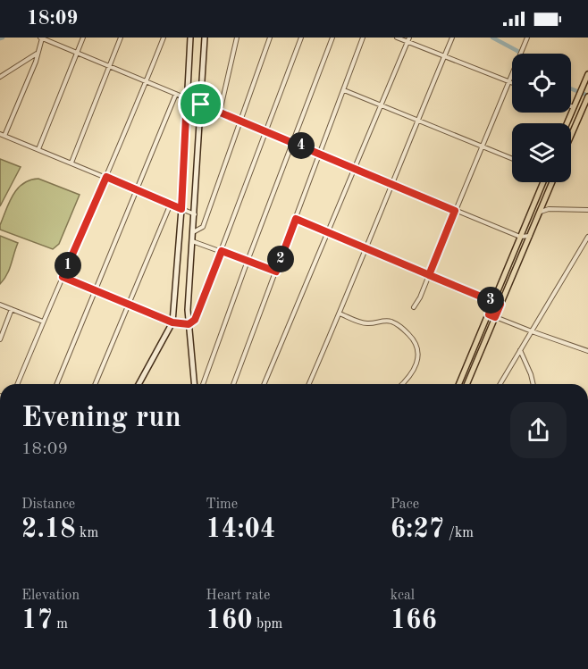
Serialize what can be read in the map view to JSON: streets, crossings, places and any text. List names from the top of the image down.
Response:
{
  "page": {
    "status": "18:09",
    "pins": [
      "4",
      "2",
      "1",
      "3"
    ],
    "heading": ["Evening run", "18:09"],
    "stats": [
      ["Distance", "2.18 km"],
      ["Time", "14:04"],
      ["Pace", "6:27 /km"],
      ["Elevation", "17 m"],
      ["Heart rate", "160 bpm"],
      ["kcal", "166"]
    ]
  }
}
